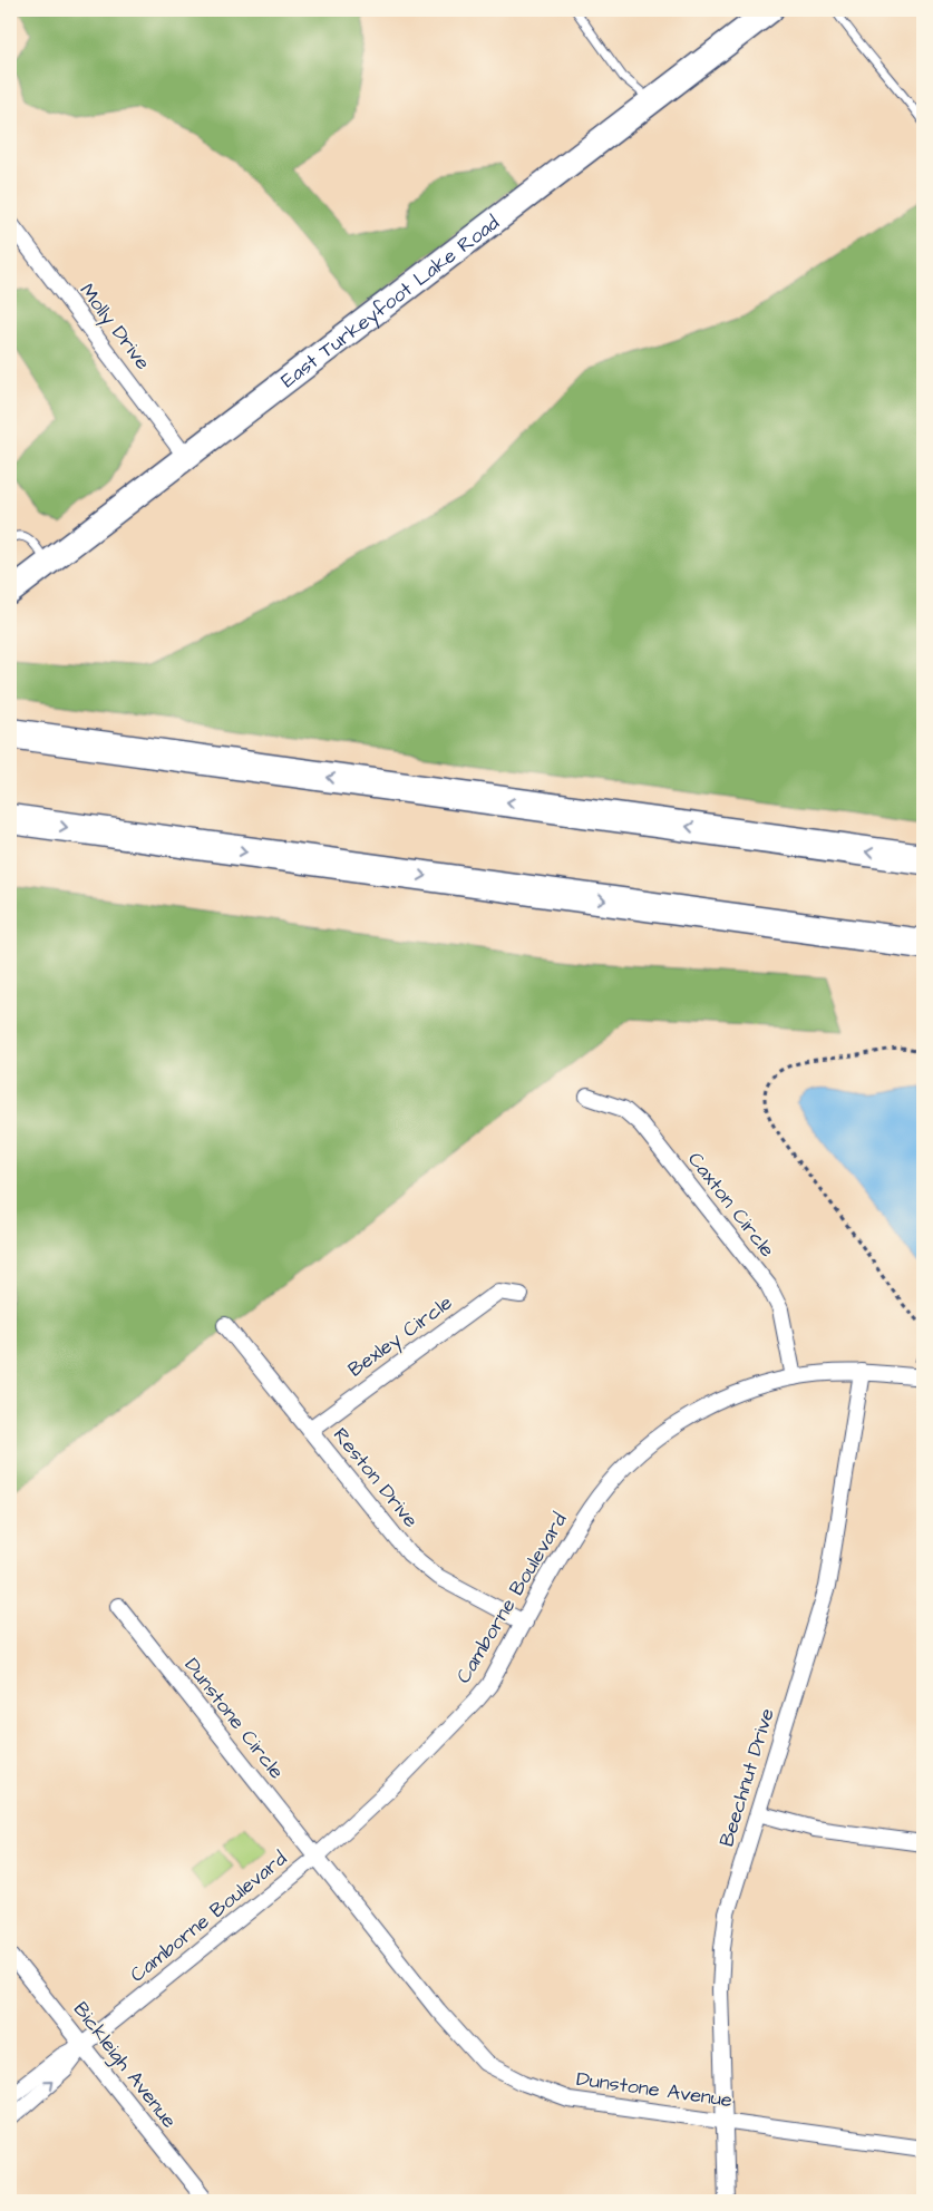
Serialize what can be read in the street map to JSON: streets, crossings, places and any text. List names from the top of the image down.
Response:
{
  "streets": {
    "main road": ["East Turkeyfoot Lake Road"],
    "street": [
      "Molly Drive",
      "Caxton Circle",
      "Bexley Circle",
      "Reston Drive",
      "Camborne Boulevard",
      "Dunstone Circle",
      "Beechnut Drive",
      "Bickleigh Avenue",
      "Dunstone Avenue"
    ]
  },
  "crossings": [
    ["East Turkeyfoot Lake Road", "Molly Drive"],
    ["Caxton Circle", "Camborne Boulevard"],
    ["Bexley Circle", "Reston Drive"],
    ["Reston Drive", "Camborne Boulevard"],
    ["Camborne Boulevard", "Dunstone Circle"],
    ["Camborne Boulevard", "Beechnut Drive"],
    ["Camborne Boulevard", "Bickleigh Avenue"],
    ["Camborne Boulevard", "Dunstone Avenue"],
    ["Dunstone Circle", "Dunstone Avenue"],
    ["Beechnut Drive", "Dunstone Avenue"]
  ]
}
